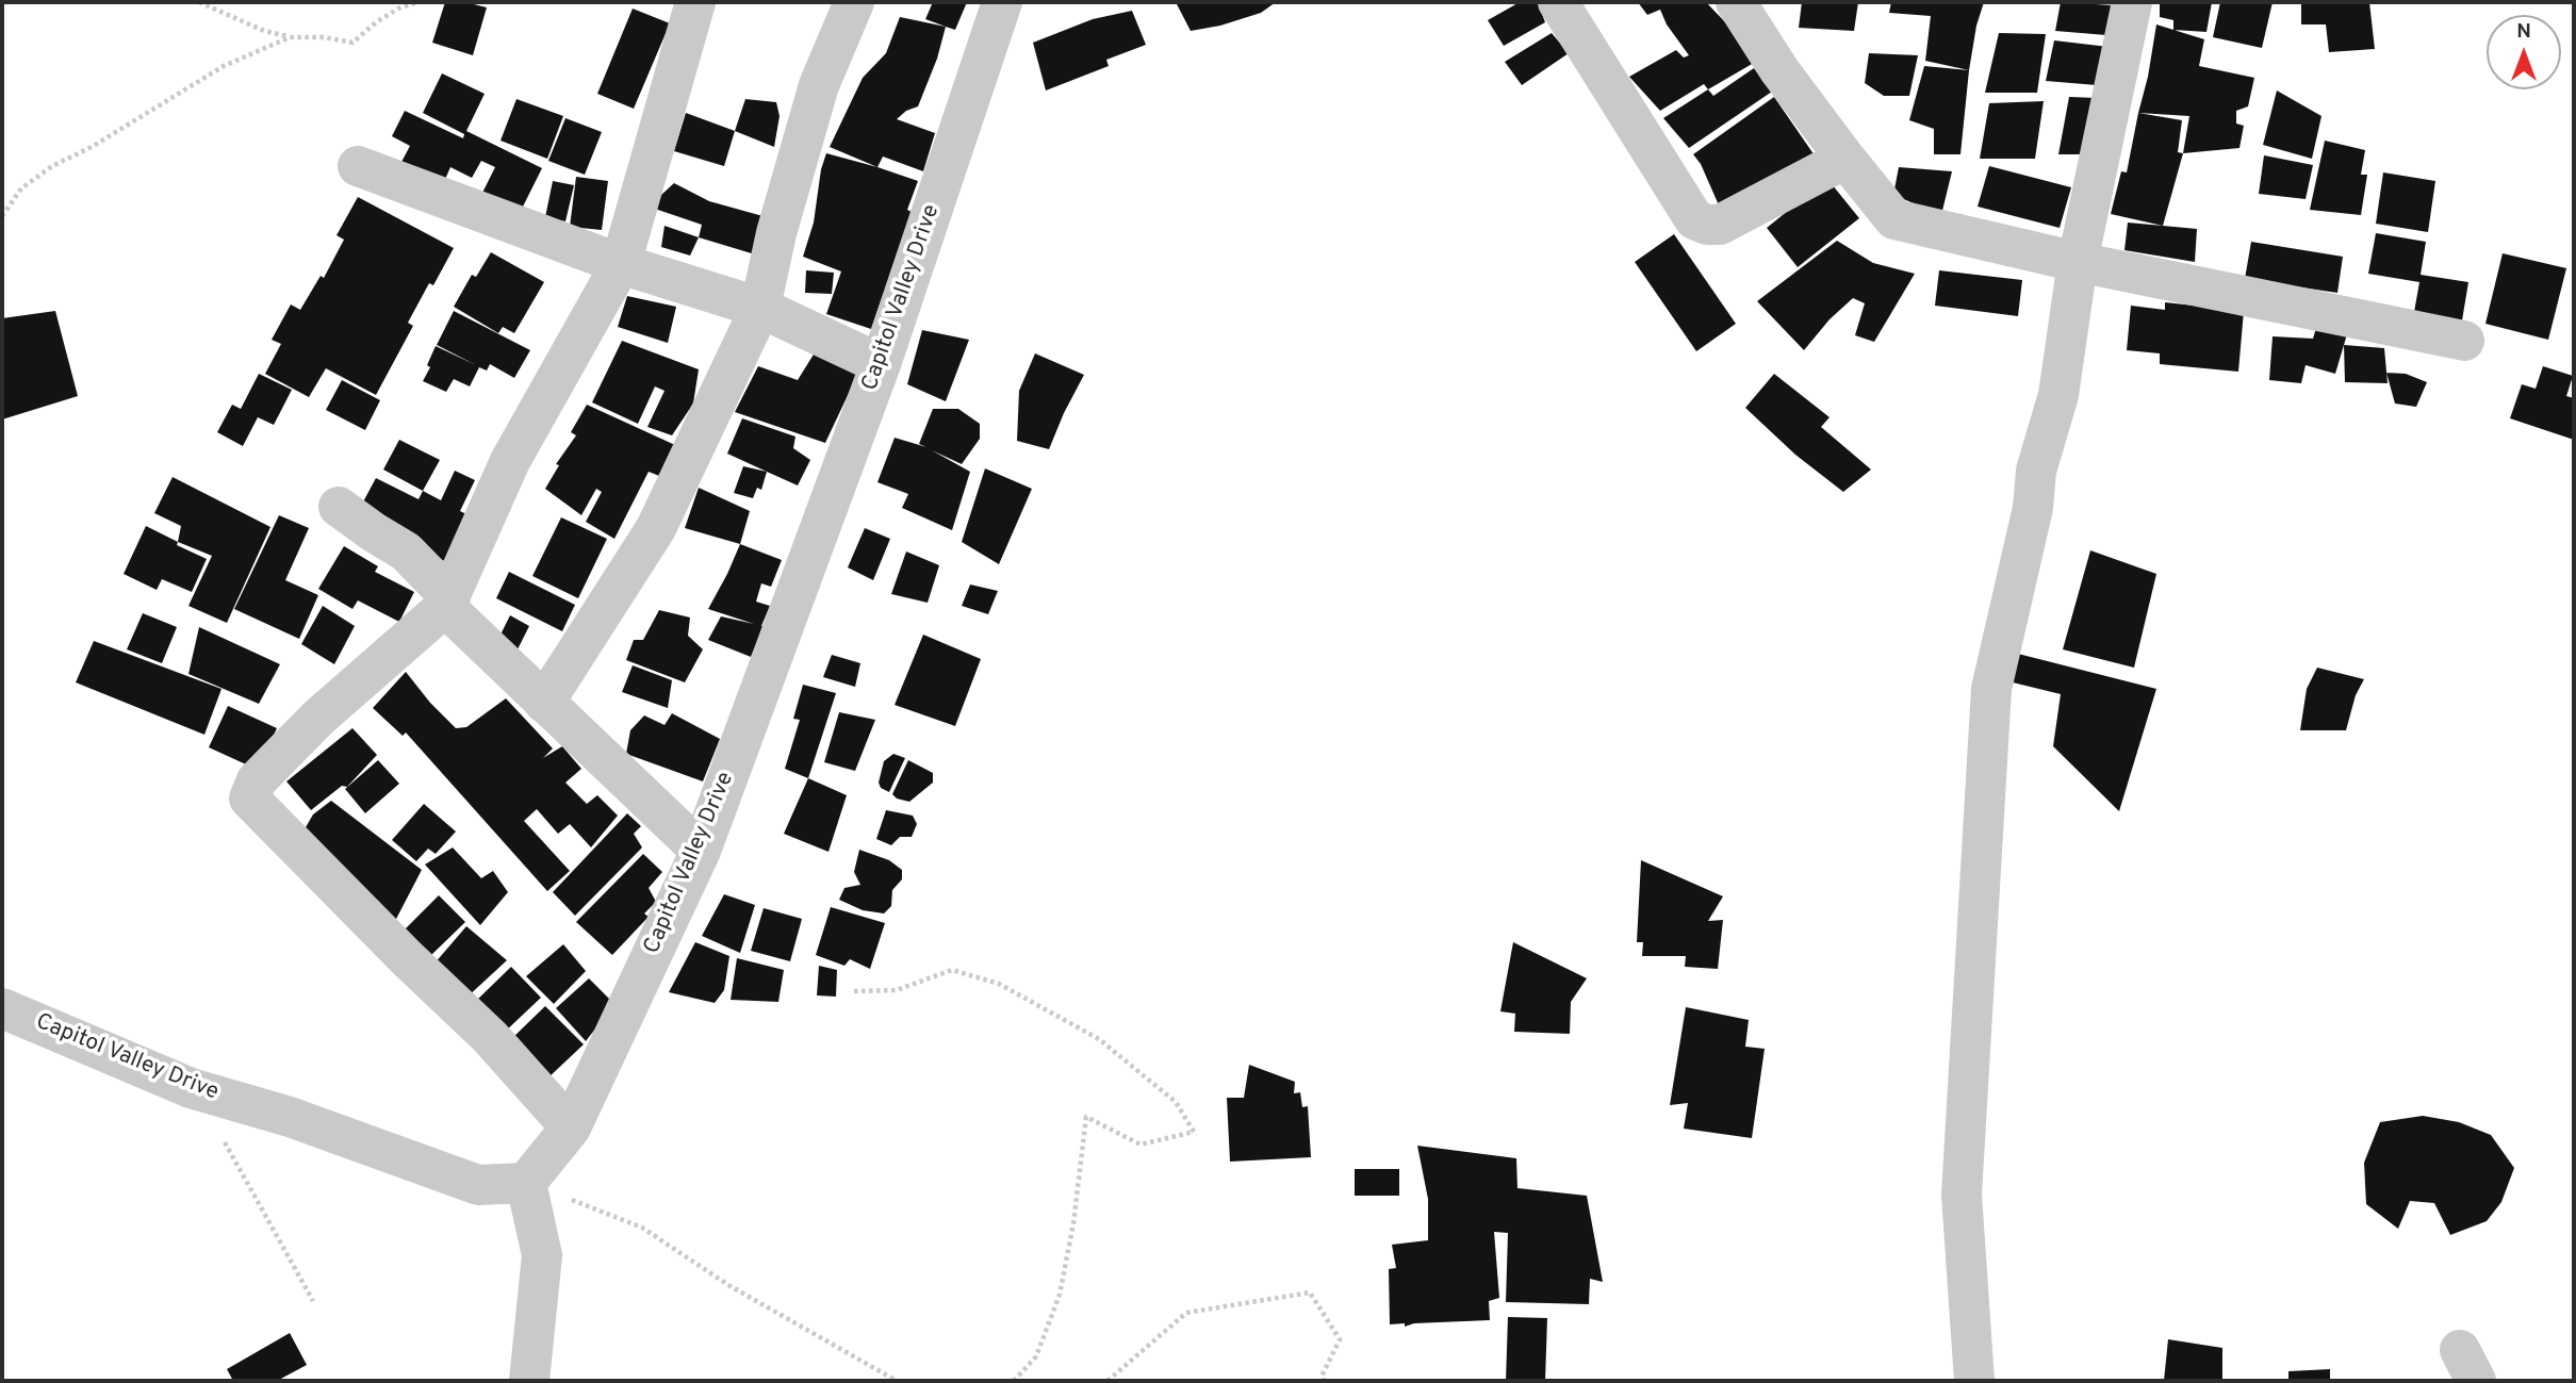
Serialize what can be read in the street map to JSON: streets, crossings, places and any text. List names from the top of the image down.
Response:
{
  "streets": {
    "street": ["Capitol Valley Drive"]
  },
  "north": "top"
}
